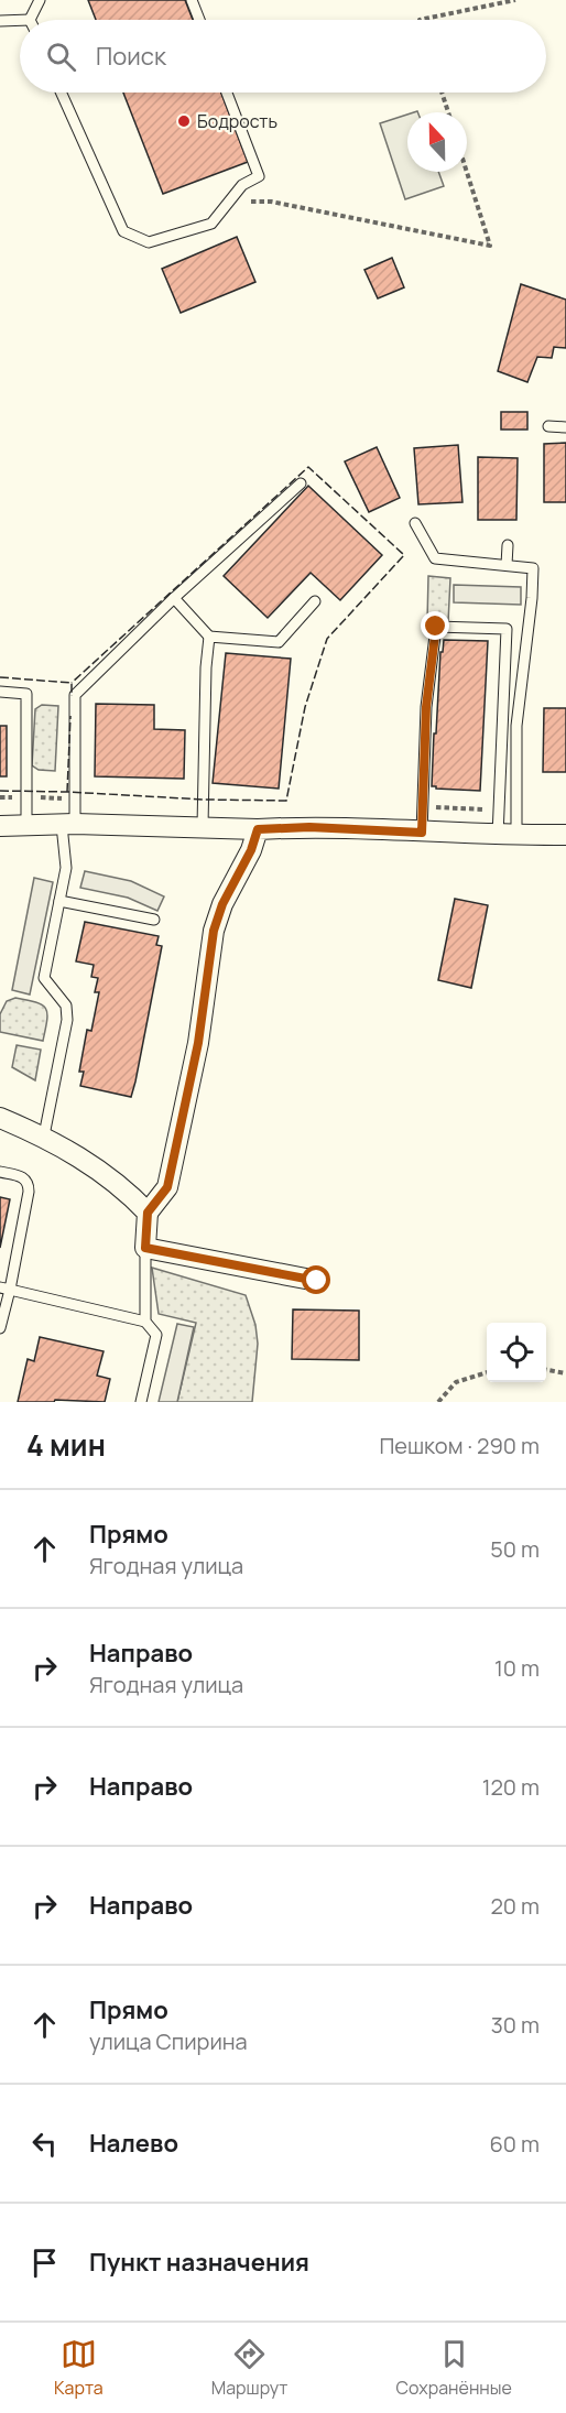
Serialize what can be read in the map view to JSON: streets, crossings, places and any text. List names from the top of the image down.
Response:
{
  "places": ["Бодрость"],
  "north": "top",
  "page": {
    "search": "Поиск",
    "heading": ["4 мин", "Пешком · 290 m"],
    "list": [
      ["Прямо", "Ягодная улица", "50 m"],
      ["Направо", "Ягодная улица", "10 m"],
      ["Направо", "120 m"],
      ["Направо", "20 m"],
      ["Прямо", "улица Спирина", "30 m"],
      ["Налево", "60 m"],
      "Пункт назначения"
    ],
    "nav": ["Карта", "Маршрут", "Сохранённые"]
  }
}
